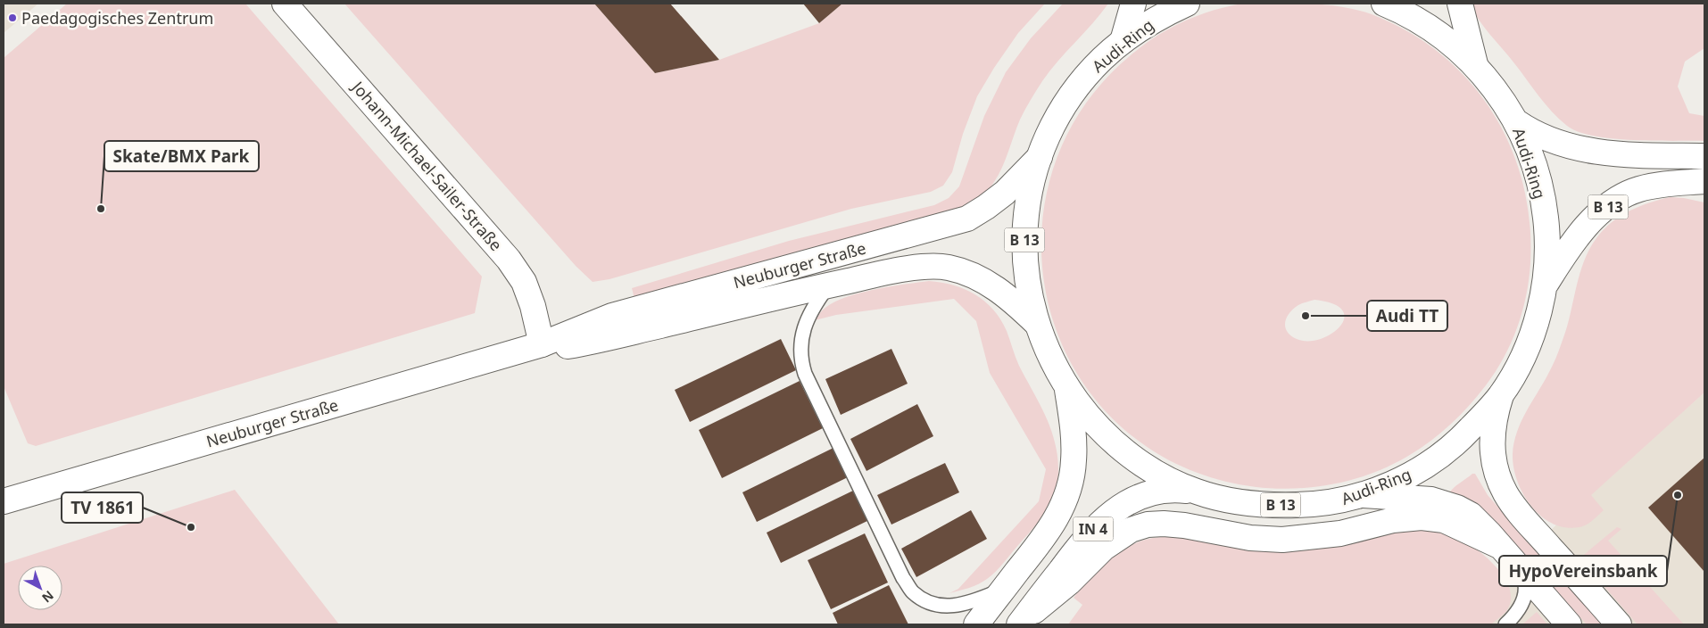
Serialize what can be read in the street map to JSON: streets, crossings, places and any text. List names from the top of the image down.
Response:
{
  "streets": {
    "main road": [
      "Audi-Ring",
      "Johann-Michael-Sailer-Straße",
      "B 13",
      "Neuburger Straße",
      "IN 4"
    ]
  },
  "crossings": [
    ["Audi-Ring", "B 13"],
    ["Audi-Ring", "Neuburger Straße"],
    ["Audi-Ring", "IN 4"],
    ["Johann-Michael-Sailer-Straße", "Neuburger Straße"]
  ],
  "places": [
    "Paedagogisches Zentrum",
    "Skate/BMX Park",
    "Audi TT",
    "HypoVereinsbank",
    "TV 1861"
  ],
  "north": "bottom right"
}
